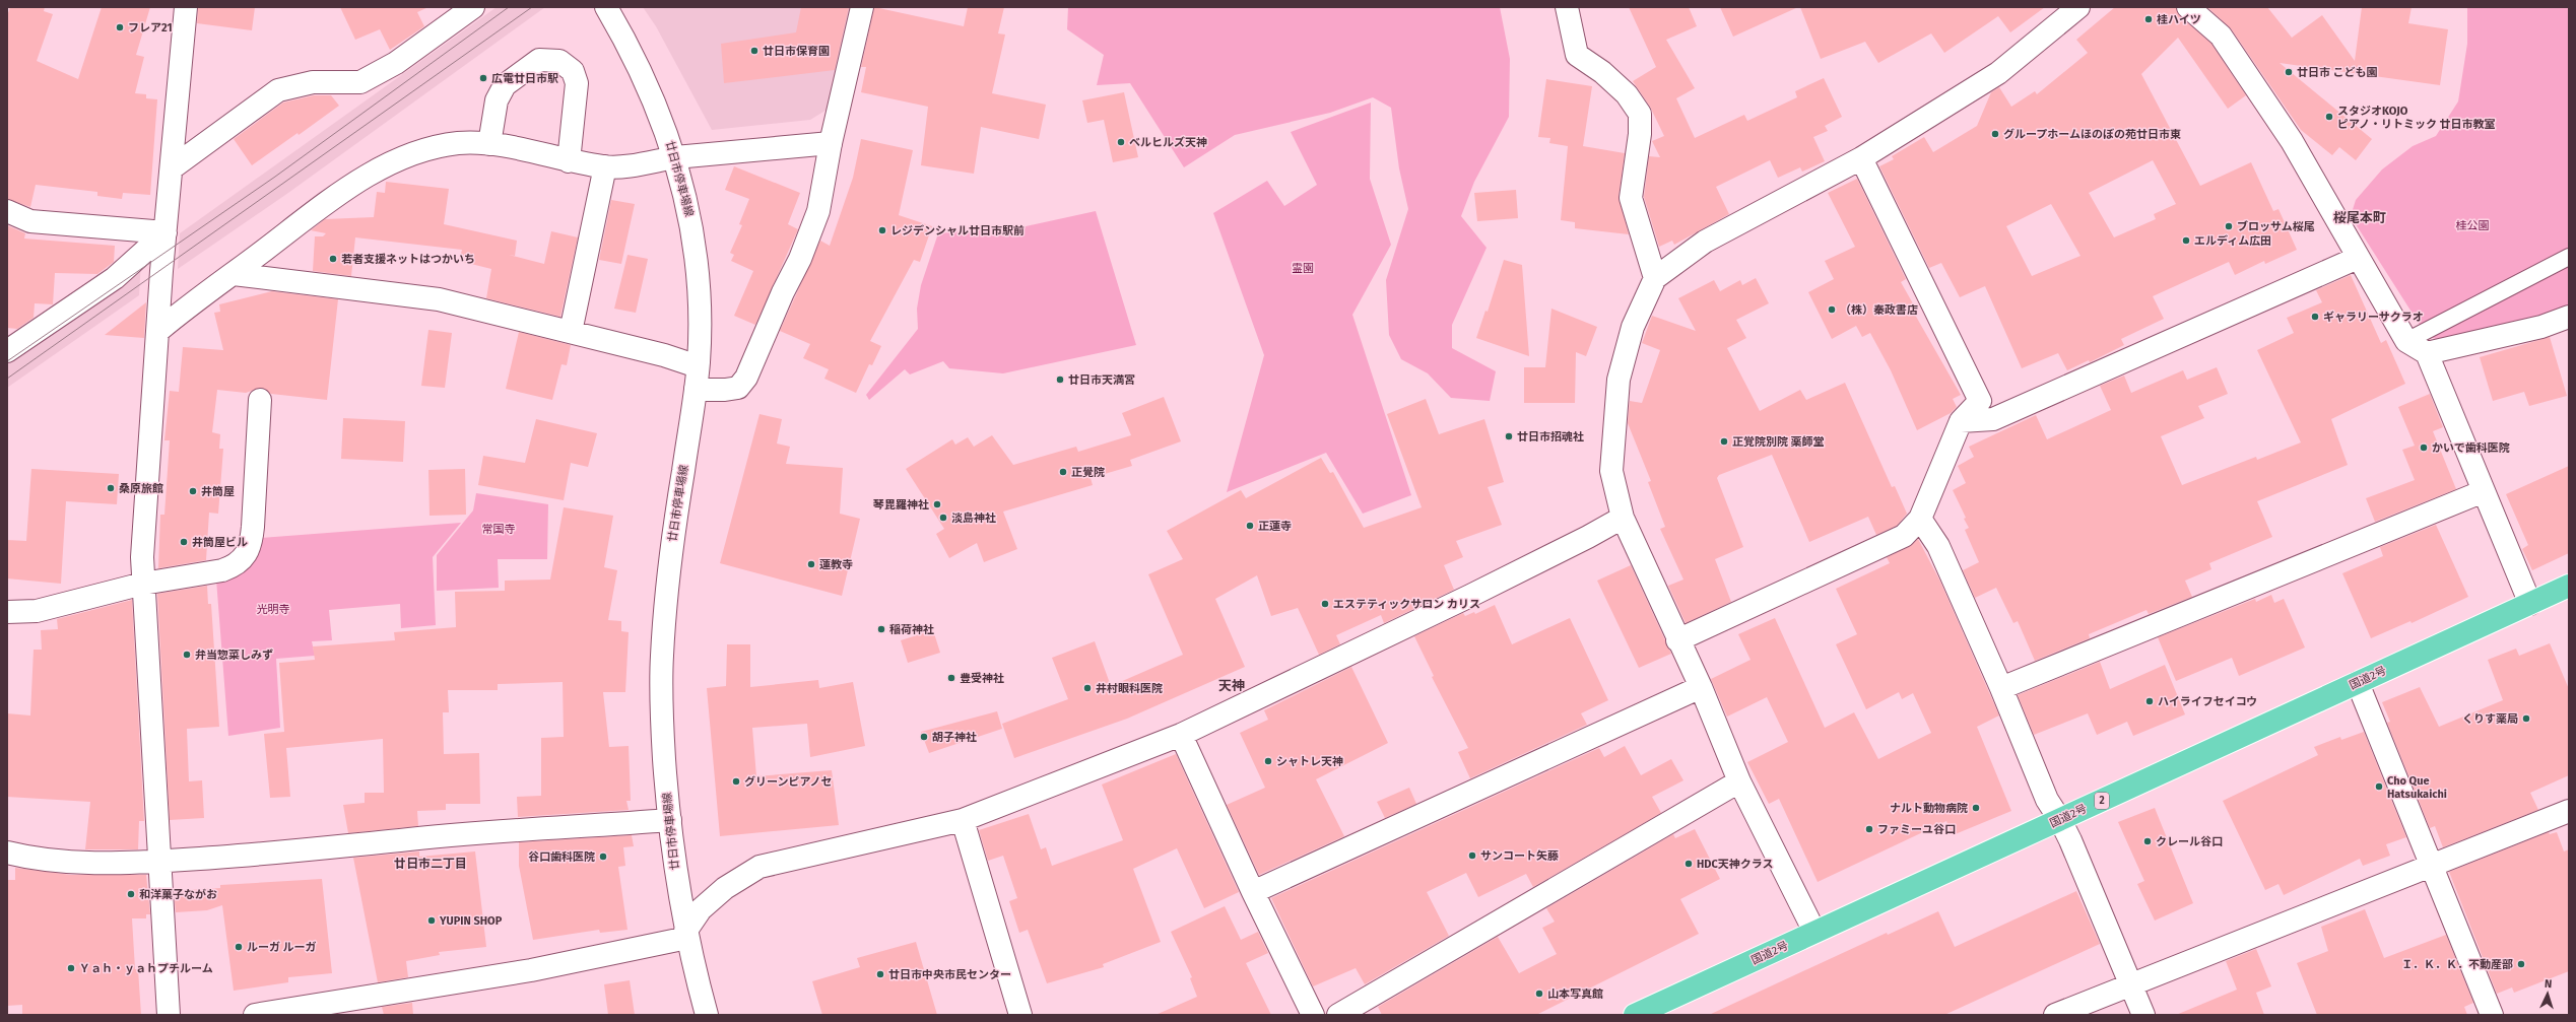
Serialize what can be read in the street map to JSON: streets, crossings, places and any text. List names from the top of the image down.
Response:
{
  "streets": {
    "highway": ["国道2号", "2"],
    "street": ["廿日市停車場線"]
  },
  "districts": ["桜尾本町", "天神", "廿日市二丁目"],
  "parks": [
    "桂公園",
    "霊園",
    "常国寺",
    "光明寺"
  ],
  "places": [
    "桂ハイツ",
    "フレア21",
    "廿日市保育園",
    "廿日市 こども園",
    "広電廿日市駅",
    "スタジオKOJO ピアノ・リトミック 廿日市教室",
    "グループホームほのぼの苑廿日市東",
    "ベルヒルズ天神",
    "ブロッサム桜尾",
    "レジデンシャル廿日市駅前",
    "エルディム広田",
    "若者支援ネットはつかいち",
    "（株）秦政書店",
    "ギャラリーサクラオ",
    "廿日市天満宮",
    "廿日市招魂社",
    "正覚院別院 薬師堂",
    "かいで歯科医院",
    "正覺院",
    "桑原旅館",
    "井筒屋",
    "琴毘羅神社",
    "淡島神社",
    "正蓮寺",
    "井筒屋ビル",
    "蓮教寺",
    "エステティックサロン カリス",
    "稲荷神社",
    "弁当惣菜しみず",
    "豊受神社",
    "井村眼科医院",
    "ハイライフセイコウ",
    "くりす薬局",
    "胡子神社",
    "シャトレ天神",
    "グリーンピアノセ",
    "Cho Que Hatsukaichi",
    "ナルト動物病院",
    "ファミーユ谷口",
    "クレール谷口",
    "サンコート矢藤",
    "谷口歯科医院",
    "HDC天神クラス",
    "和洋菓子ながお",
    "YUPIN SHOP",
    "ルーガ ルーガ",
    "Ｉ．Ｋ．Ｋ．不動産部",
    "Ｙａｈ・ｙａｈプチルーム",
    "廿日市中央市民センター",
    "山本写真館"
  ],
  "north": "top"
}
